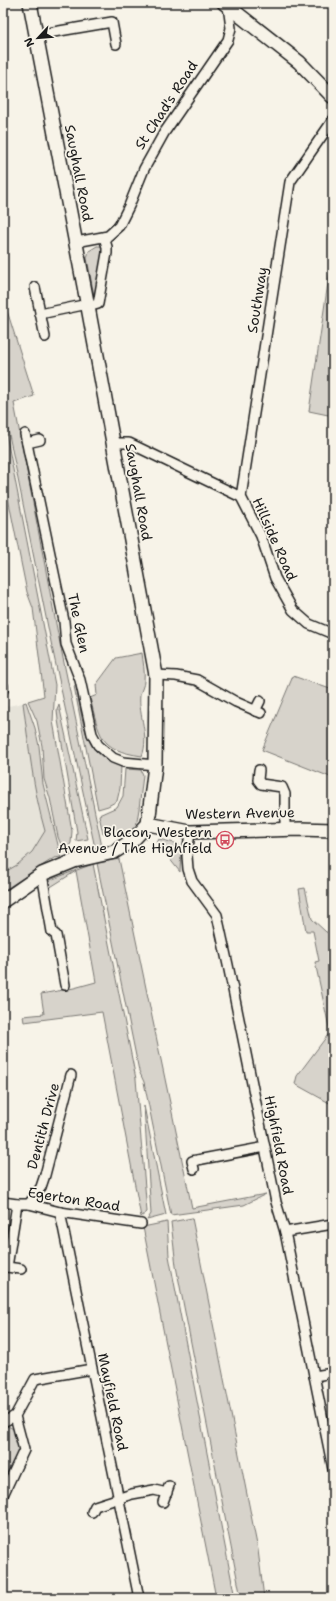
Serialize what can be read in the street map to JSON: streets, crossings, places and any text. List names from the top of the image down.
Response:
{
  "streets": {
    "street": [
      "St Chad's Road",
      "Saughall Road",
      "Southway",
      "Hillside Road",
      "The Glen",
      "Western Avenue",
      "Dentith Drive",
      "Highfield Road",
      "Egerton Road",
      "Mayfield Road"
    ]
  },
  "crossings": [
    ["St Chad's Road", "Saughall Road"],
    ["Saughall Road", "Hillside Road"],
    ["Saughall Road", "The Glen"],
    ["Saughall Road", "Western Avenue"],
    ["Southway", "Hillside Road"],
    ["Western Avenue", "Highfield Road"],
    ["Dentith Drive", "Egerton Road"],
    ["Egerton Road", "Mayfield Road"]
  ],
  "places": {
    "bus stop": ["Blacon, Western Avenue / The Highfield"]
  },
  "north": "bottom left"
}
